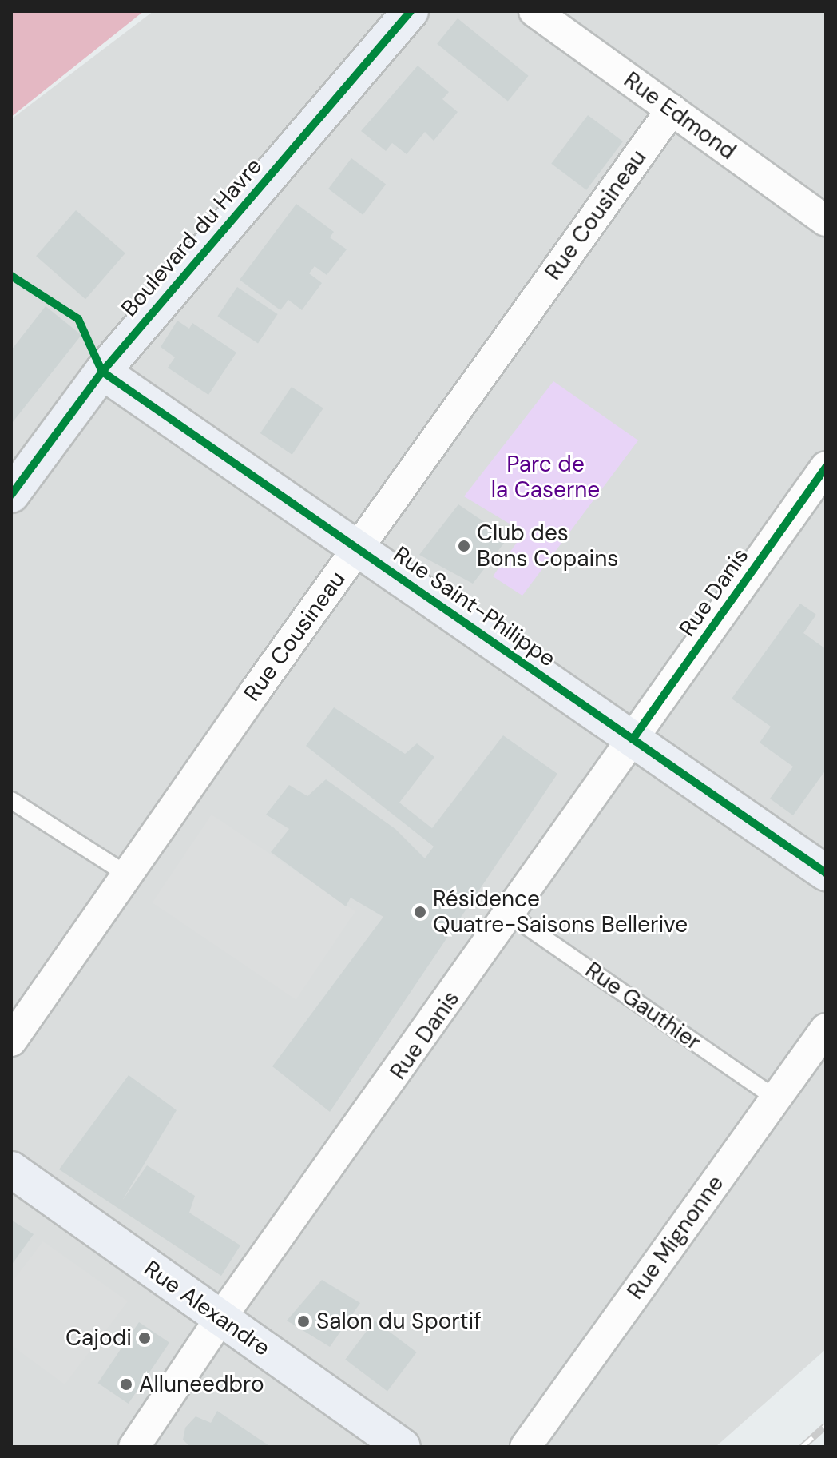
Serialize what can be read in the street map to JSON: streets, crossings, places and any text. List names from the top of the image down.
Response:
{
  "streets": {
    "street": [
      "Rue Edmond",
      "Rue Cousineau",
      "Boulevard du Havre",
      "Rue Danis",
      "Rue Saint-Philippe",
      "Rue Mignonne",
      "Rue Alexandre"
    ],
    "lane": ["Rue Gauthier"]
  },
  "crossings": [
    ["Rue Edmond", "Rue Cousineau"],
    ["Rue Cousineau", "Rue Saint-Philippe"],
    ["Boulevard du Havre", "Rue Saint-Philippe"],
    ["Rue Danis", "Rue Saint-Philippe"],
    ["Rue Danis", "Rue Gauthier"],
    ["Rue Danis", "Rue Alexandre"],
    ["Rue Gauthier", "Rue Mignonne"]
  ],
  "parks": ["Parc de la Caserne"],
  "places": [
    "Club des Bons Copains",
    "Résidence Quatre-Saisons Bellerive",
    "Salon du Sportif",
    "Cajodi",
    "Alluneedbro"
  ]
}
